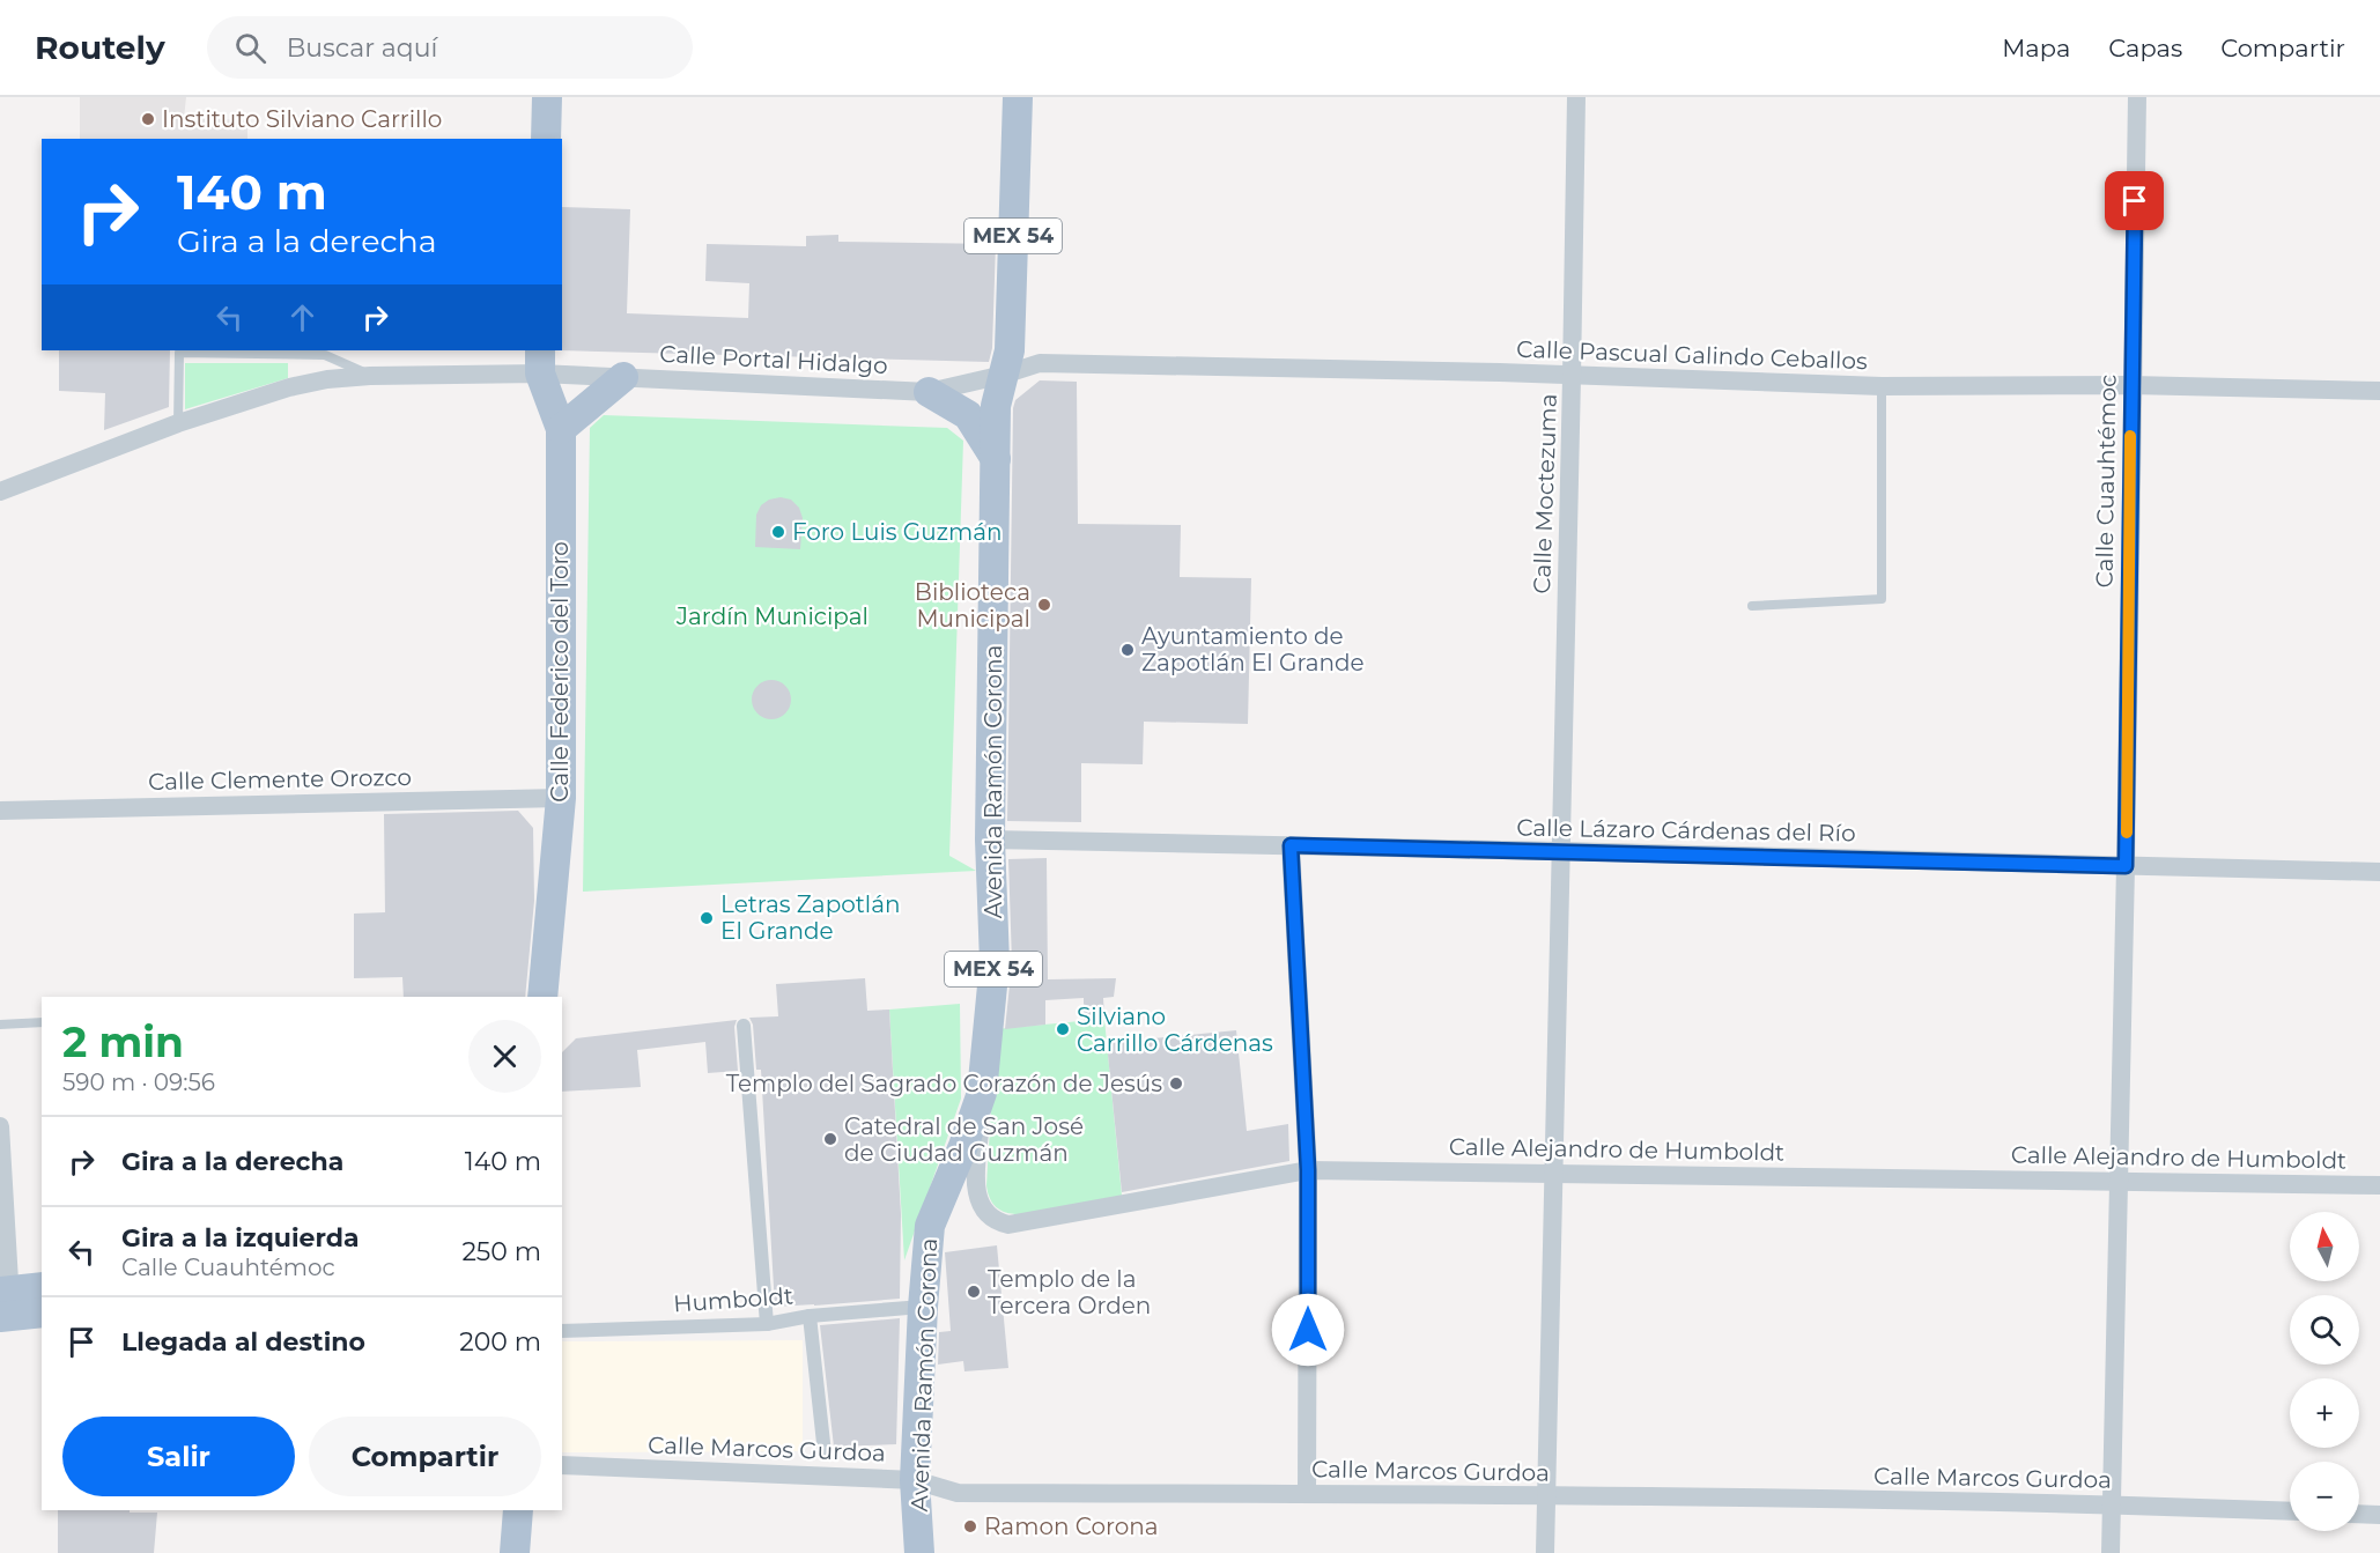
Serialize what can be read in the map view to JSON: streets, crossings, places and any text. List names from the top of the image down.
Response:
{
  "streets": {
    "main road": ["MEX 54", "Calle Federico del Toro", "Avenida Ramón Corona"],
    "street": [
      "Calle Pascual Galindo Ceballos",
      "Calle Portal Hidalgo",
      "Calle Cuauhtémoc",
      "Calle Moctezuma",
      "Calle Clemente Orozco",
      "Calle Lázaro Cárdenas del Río",
      "Calle Alejandro de Humboldt",
      "Humboldt",
      "Calle Marcos Gurdoa"
    ]
  },
  "crossings": [
    ["MEX 54", "Calle Pascual Galindo Ceballos"],
    ["MEX 54", "Calle Portal Hidalgo"],
    ["MEX 54", "Avenida Ramón Corona"],
    ["Calle Pascual Galindo Ceballos", "Calle Portal Hidalgo"],
    ["Calle Pascual Galindo Ceballos", "Calle Cuauhtémoc"],
    ["Calle Pascual Galindo Ceballos", "Calle Moctezuma"],
    ["Calle Pascual Galindo Ceballos", "Avenida Ramón Corona"],
    ["Calle Portal Hidalgo", "Calle Federico del Toro"],
    ["Calle Portal Hidalgo", "Avenida Ramón Corona"],
    ["Calle Cuauhtémoc", "Calle Lázaro Cárdenas del Río"],
    ["Calle Cuauhtémoc", "Calle Alejandro de Humboldt"],
    ["Calle Cuauhtémoc", "Calle Marcos Gurdoa"],
    ["Calle Moctezuma", "Calle Lázaro Cárdenas del Río"],
    ["Calle Moctezuma", "Calle Alejandro de Humboldt"],
    ["Calle Moctezuma", "Calle Marcos Gurdoa"],
    ["Calle Federico del Toro", "Calle Clemente Orozco"],
    ["Avenida Ramón Corona", "Calle Lázaro Cárdenas del Río"],
    ["Avenida Ramón Corona", "Calle Alejandro de Humboldt"],
    ["Avenida Ramón Corona", "Calle Marcos Gurdoa"]
  ],
  "parks": ["Jardín Municipal"],
  "places": [
    "Instituto Silviano Carrillo",
    "Foro Luis Guzmán",
    "Biblioteca Municipal",
    "Ayuntamiento de Zapotlán El Grande",
    "Letras Zapotlán El Grande",
    "Silviano Carrillo Cárdenas",
    "Templo del Sagrado Corazón de Jesús",
    "Catedral de San José de Ciudad Guzmán",
    "Templo de la Tercera Orden",
    "Ramon Corona"
  ],
  "north": "top",
  "page": {
    "header": "Routely",
    "search": "Buscar aquí",
    "nav": ["Mapa", "Capas", "Compartir"],
    "turn": ["140 m", "Gira a la derecha"],
    "heading": ["2 min", "590 m · 09:56"],
    "list": [
      {
        "name": "Gira a la derecha",
        "value": "140 m"
      },
      {
        "name": "Gira a la izquierda",
        "note": "Calle Cuauhtémoc",
        "value": "250 m"
      },
      {
        "name": "Llegada al destino",
        "value": "200 m"
      }
    ],
    "map_buttons": ["+", "−"],
    "buttons": ["Salir", "Compartir"]
  }
}
